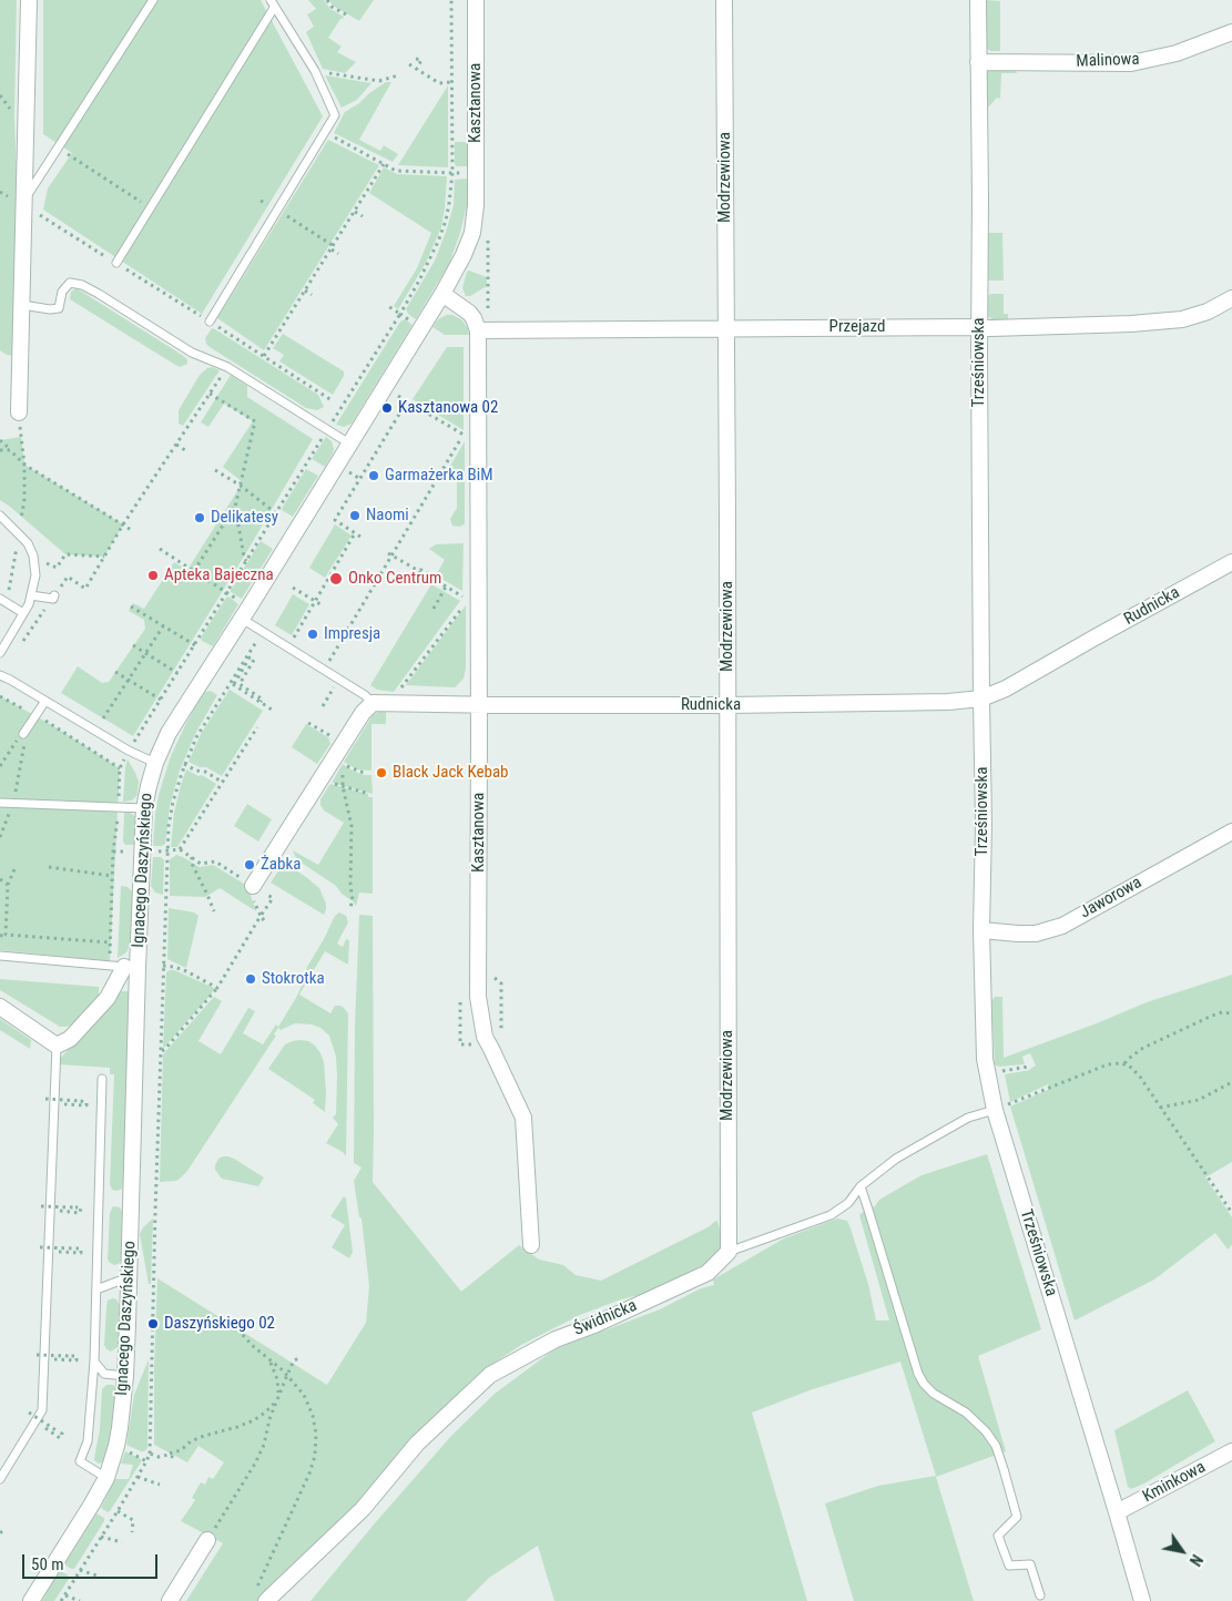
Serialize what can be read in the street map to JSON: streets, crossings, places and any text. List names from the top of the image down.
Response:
{
  "streets": {
    "street": [
      "Malinowa",
      "Kasztanowa",
      "Modrzewiowa",
      "Przejazd",
      "Trześniowska",
      "Rudnicka",
      "Ignacego Daszyńskiego",
      "Jaworowa",
      "Świdnicka",
      "Kminkowa"
    ]
  },
  "crossings": [
    ["Malinowa", "Trześniowska"],
    ["Kasztanowa", "Przejazd"],
    ["Kasztanowa", "Rudnicka"],
    ["Kasztanowa", "Ignacego Daszyńskiego"],
    ["Modrzewiowa", "Przejazd"],
    ["Modrzewiowa", "Rudnicka"],
    ["Modrzewiowa", "Świdnicka"],
    ["Przejazd", "Trześniowska"],
    ["Trześniowska", "Rudnicka"],
    ["Trześniowska", "Jaworowa"],
    ["Trześniowska", "Świdnicka"],
    ["Trześniowska", "Kminkowa"]
  ],
  "places": [
    "Kasztanowa 02",
    "Garmażerka BiM",
    "Naomi",
    "Delikatesy",
    "Apteka Bajeczna",
    "Onko Centrum",
    "Impresja",
    "Black Jack Kebab",
    "Żabka",
    "Stokrotka",
    "Daszyńskiego 02"
  ],
  "scale_bar": "50 m",
  "north": "bottom right"
}
